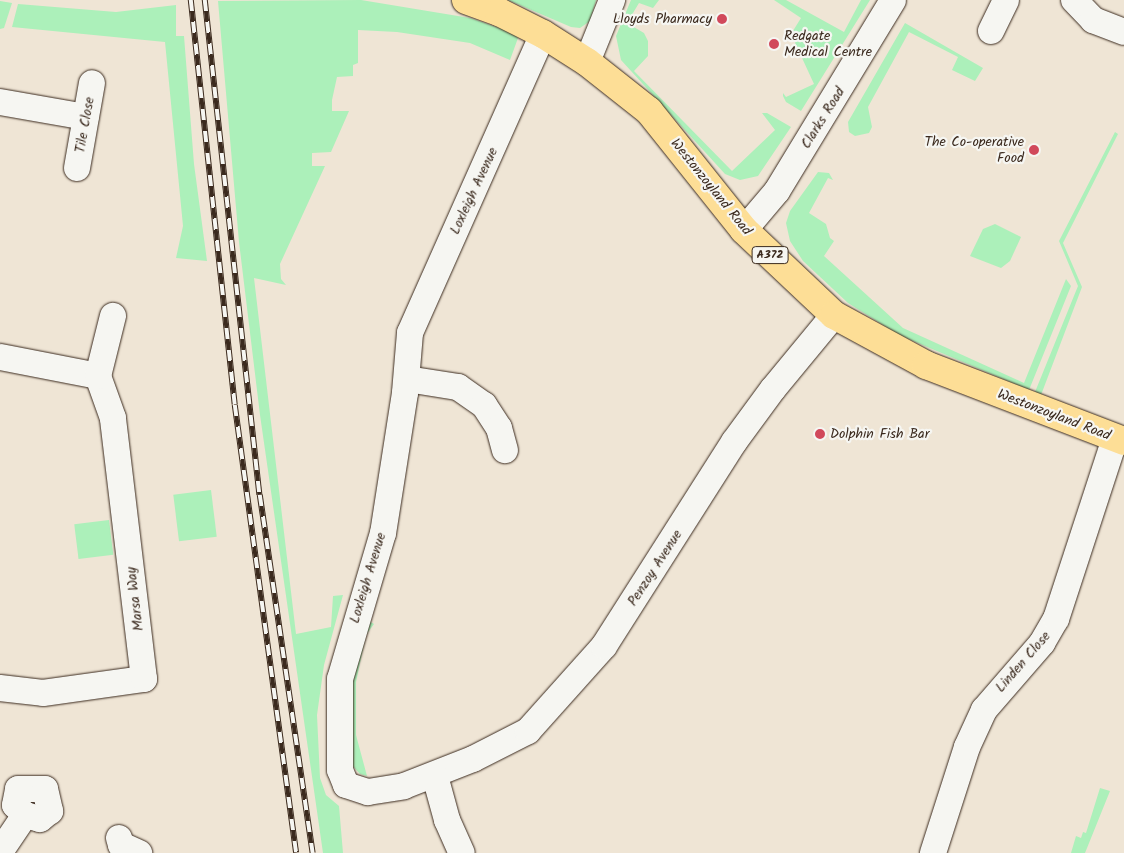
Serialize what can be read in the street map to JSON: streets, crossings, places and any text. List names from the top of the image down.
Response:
{
  "streets": {
    "main road": ["Westonzoyland Road", "A372"],
    "street": [
      "Clarks Road",
      "Tile Close",
      "Loxleigh Avenue",
      "Penzoy Avenue",
      "Marsa Way",
      "Linden Close"
    ]
  },
  "crossings": [
    ["Clarks Road", "Westonzoyland Road"],
    ["Westonzoyland Road", "Loxleigh Avenue"],
    ["Westonzoyland Road", "Penzoy Avenue"],
    ["Westonzoyland Road", "Linden Close"],
    ["Loxleigh Avenue", "Penzoy Avenue"]
  ],
  "places": [
    "Lloyds Pharmacy",
    "Redgate Medical Centre",
    "The Co-operative Food",
    "Dolphin Fish Bar"
  ]
}
